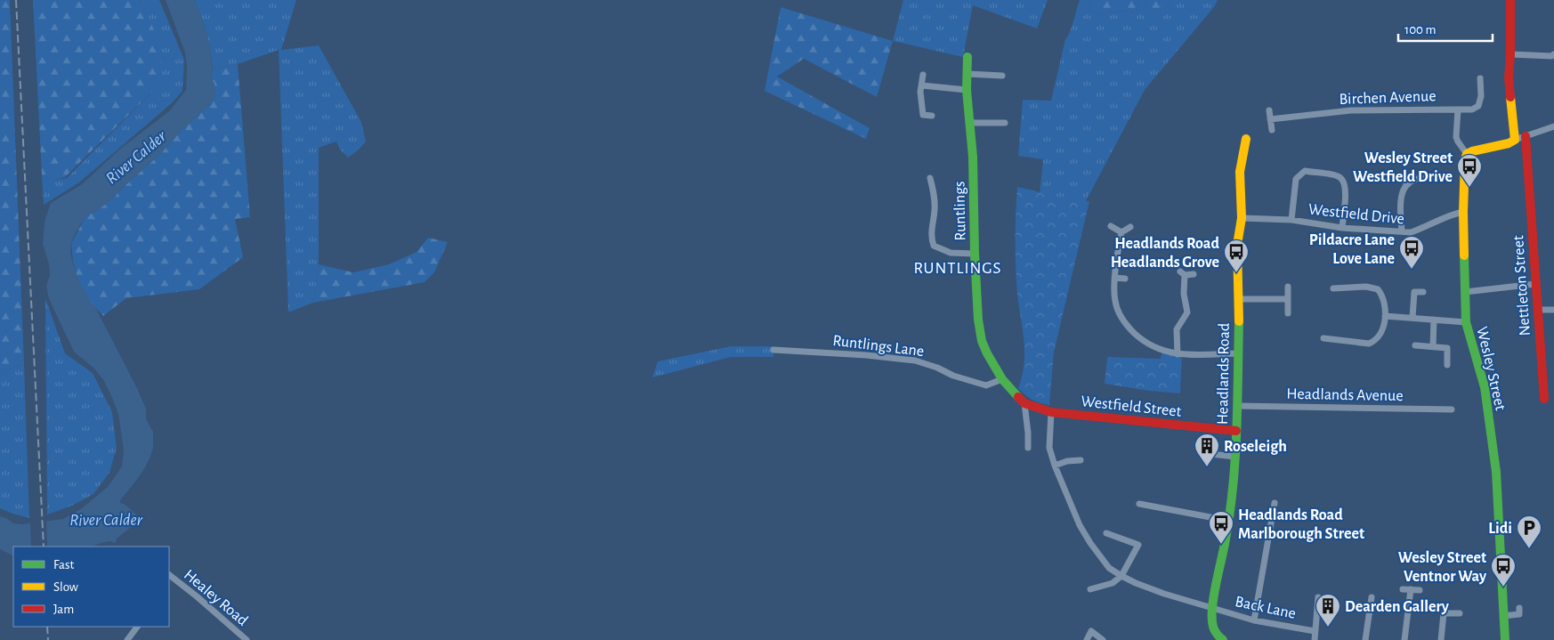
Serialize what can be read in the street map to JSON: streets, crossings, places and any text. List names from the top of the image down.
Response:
{
  "streets": {
    "street": [
      "Birchen Avenue",
      "Runtlings",
      "Westfield Drive",
      "Nettleton Street",
      "Runtlings Lane",
      "Wesley Street",
      "Headlands Road",
      "Headlands Avenue",
      "Westfield Street",
      "Healey Road",
      "Back Lane"
    ]
  },
  "crossings": [
    ["Birchen Avenue", "Wesley Street"],
    ["Runtlings", "Runtlings Lane"],
    ["Runtlings", "Westfield Street"],
    ["Westfield Drive", "Wesley Street"],
    ["Westfield Drive", "Headlands Road"],
    ["Headlands Road", "Headlands Avenue"],
    ["Headlands Road", "Westfield Street"],
    ["Headlands Road", "Back Lane"],
    ["Westfield Street", "Back Lane"]
  ],
  "districts": ["RUNTLINGS"],
  "water": ["River Calder"],
  "places": {
    "bus stop": [
      "Wesley Street Westfield Drive",
      "Pildacre Lane Love Lane",
      "Headlands Road Headlands Grove",
      "Headlands Road Marlborough Street",
      "Wesley Street Ventnor Way"
    ],
    "building": ["Roseleigh", "Dearden Gallery"],
    "parking": ["Lidi"]
  },
  "legend": ["Fast", "Slow", "Jam"],
  "scale_bar": "100 m"
}
